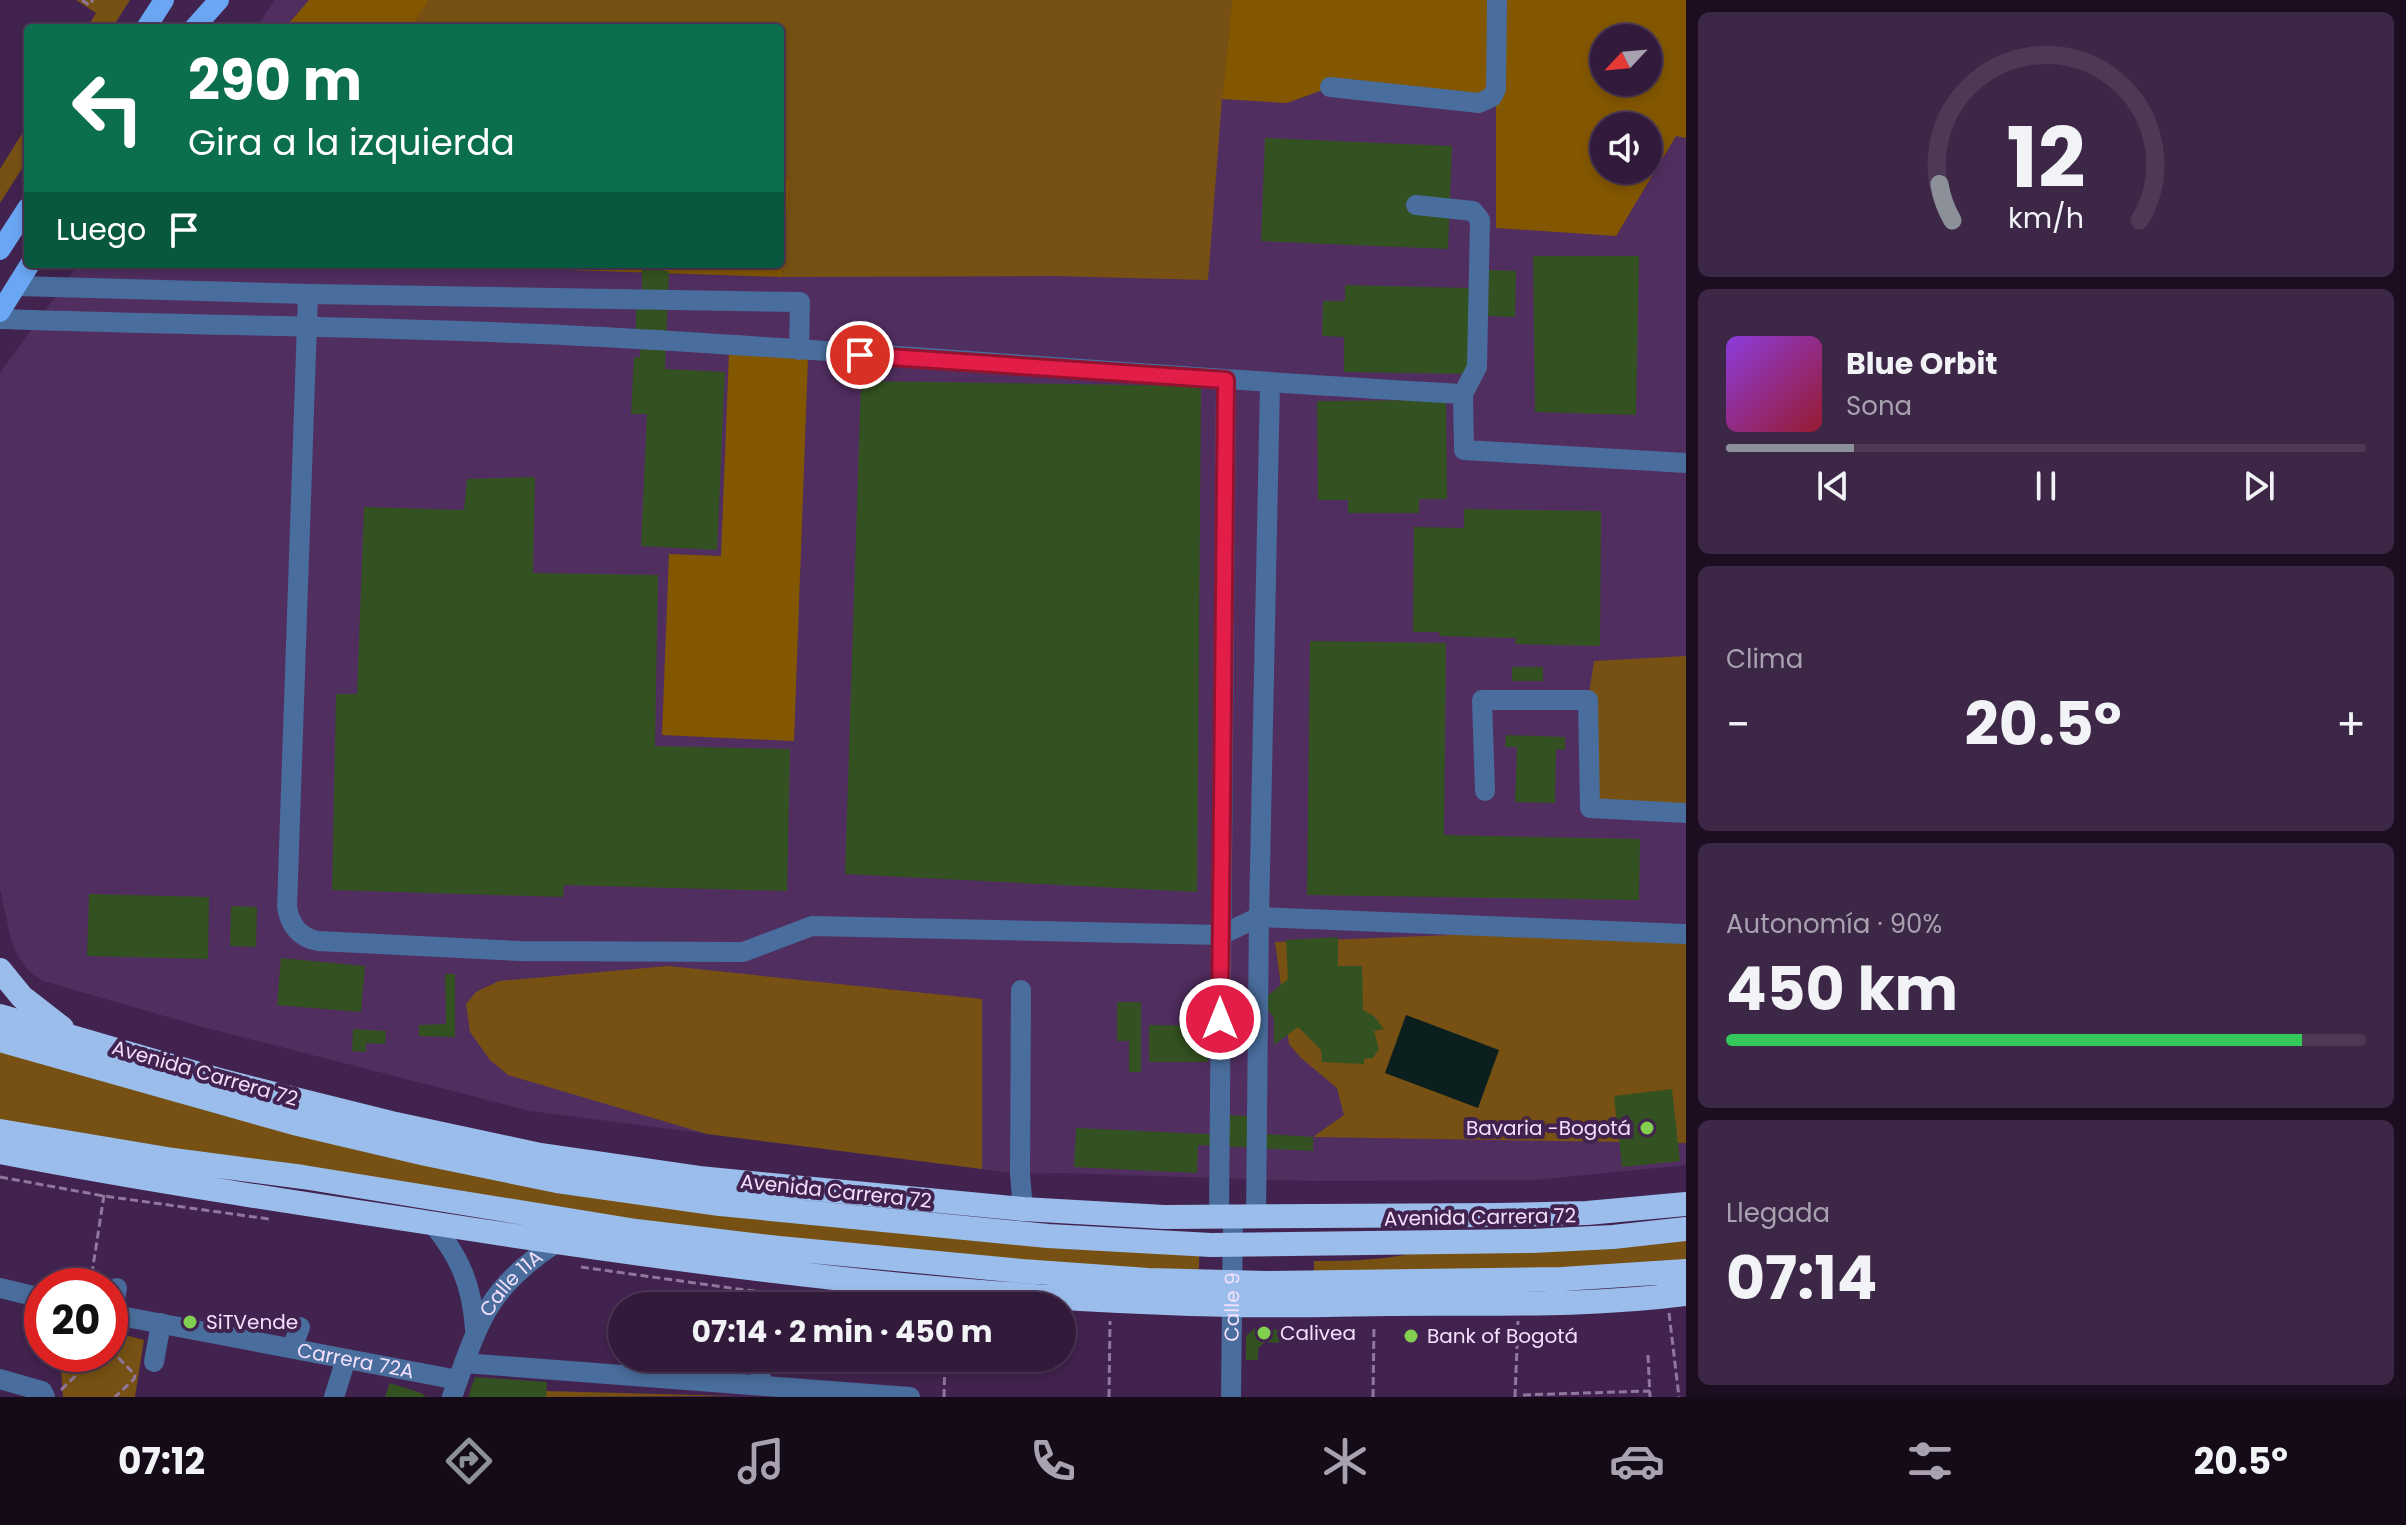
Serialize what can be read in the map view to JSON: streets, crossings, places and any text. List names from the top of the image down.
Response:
{
  "streets": {
    "highway": ["Avenida Carrera 72"],
    "street": ["Calle 11A", "Calle 9", "Carrera 72A"]
  },
  "crossings": [
    ["Avenida Carrera 72", "Calle 9"],
    ["Calle 11A", "Carrera 72A"]
  ],
  "places": [
    "Bavaria -Bogotá",
    "SiTVende",
    "Calivea",
    "Bank of Bogotá"
  ],
  "north": "bottom left",
  "page": {
    "turn": ["290 m", "Gira a la izquierda"],
    "then": "Luego",
    "song": ["Blue Orbit", "Sona"],
    "tile": [
      "Clima",
      ["Autonomía · 90%", "450 km"],
      ["Llegada", "07:14"]
    ],
    "heat": ["−", "20.5°", "+"],
    "limit": "20",
    "trip": "07:14 · 2 min · 450 m",
    "tabs": ["07:12", "20.5°"],
    "gauge": ["12", "km/h"]
  }
}
